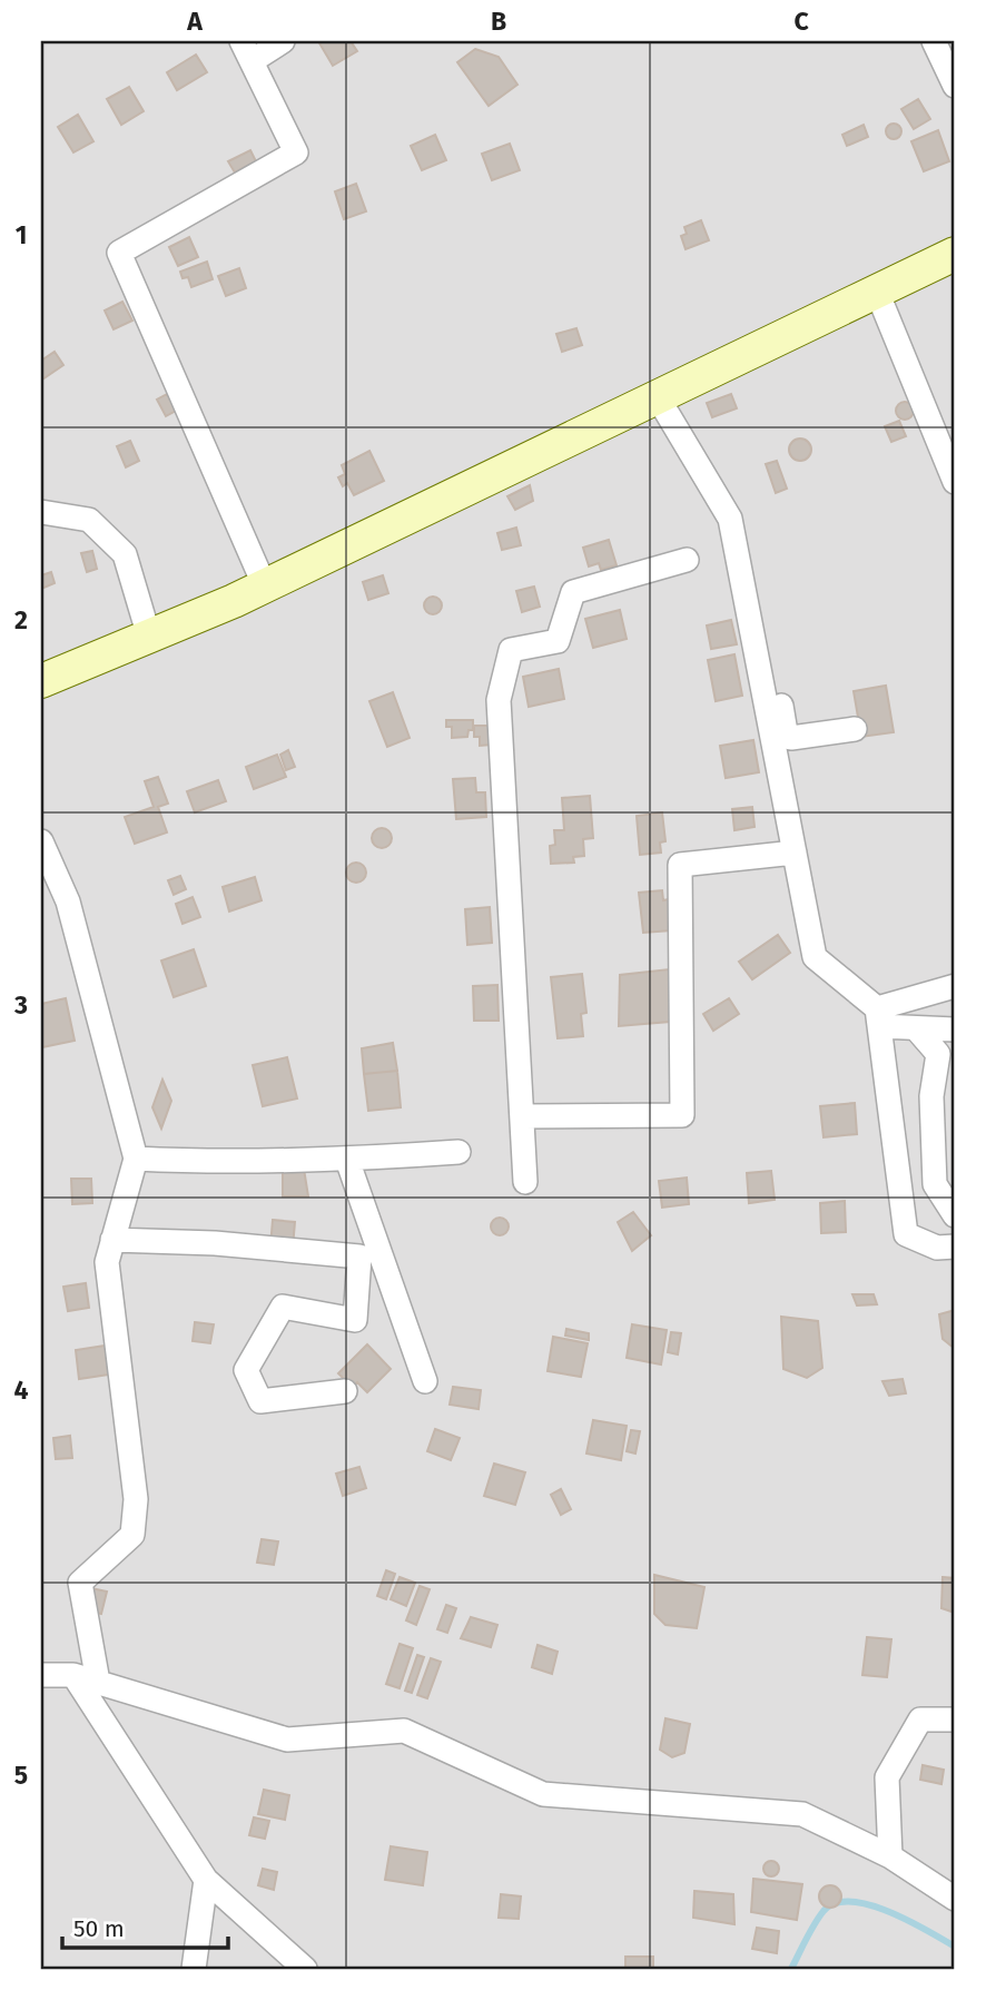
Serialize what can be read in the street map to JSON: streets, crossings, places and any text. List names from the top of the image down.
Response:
{
  "scale_bar": "50 m",
  "grid": {
    "columns": ["A", "B", "C"],
    "rows": [
      "1",
      "2",
      "3",
      "4",
      "5"
    ]
  }
}
